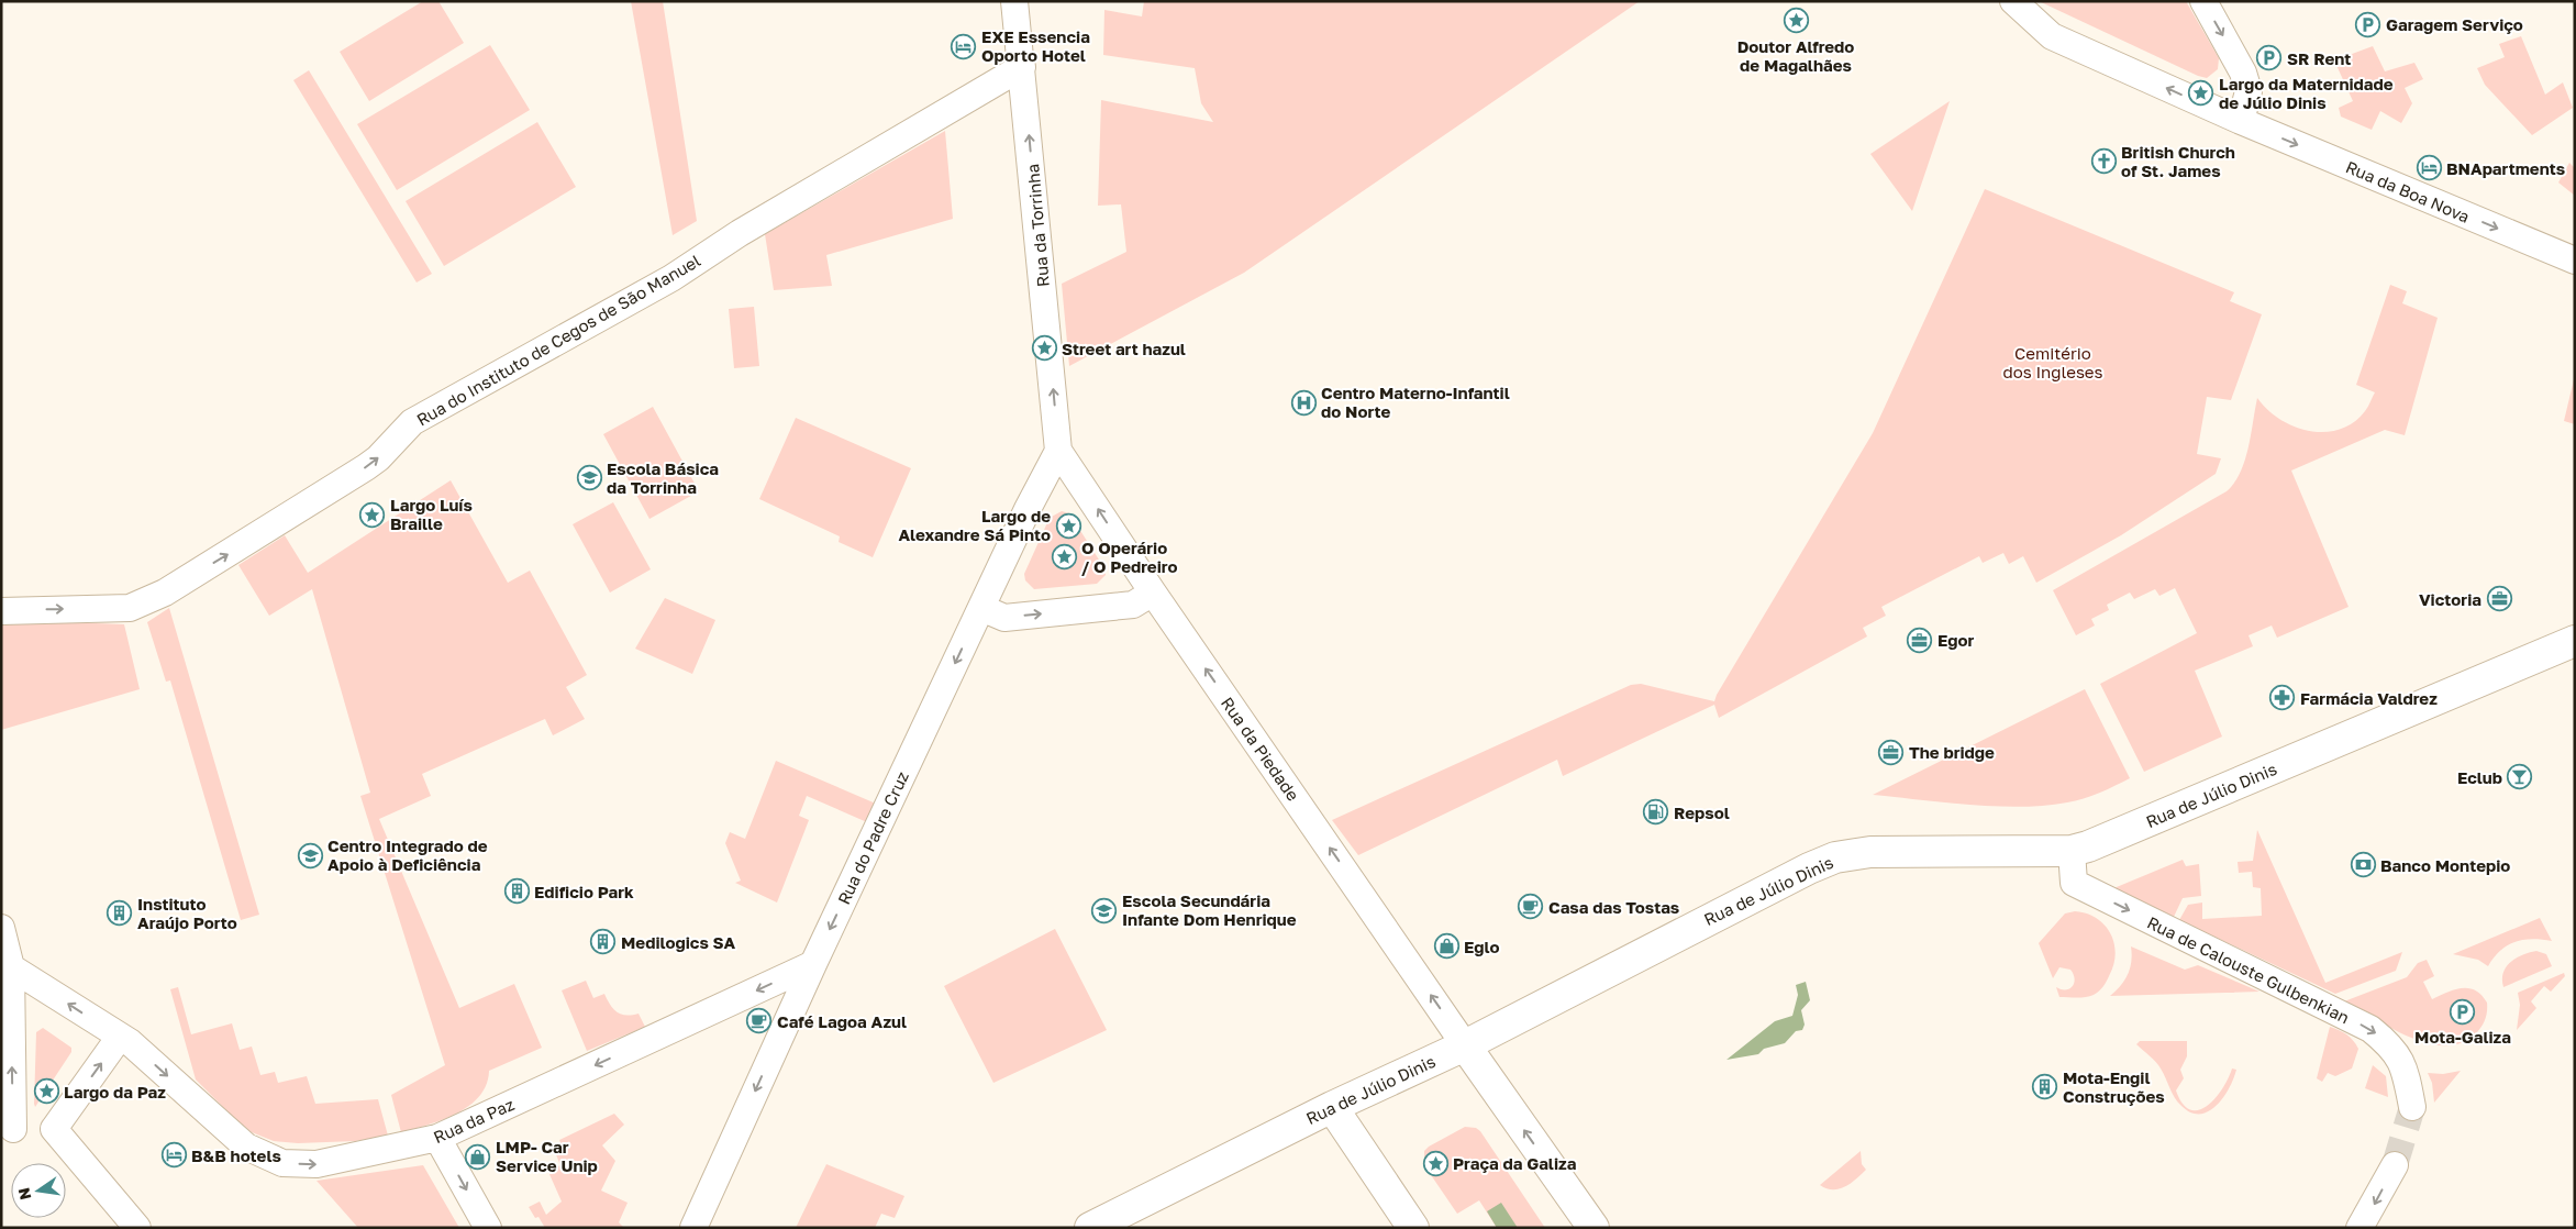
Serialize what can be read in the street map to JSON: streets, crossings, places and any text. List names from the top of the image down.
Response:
{
  "streets": {
    "main road": ["Rua de Júlio Dinis"],
    "street": [
      "Rua da Boa Nova",
      "Rua da Torrinha",
      "Rua do Instituto de Cegos de São Manuel",
      "Rua da Piedade",
      "Rua do Padre Cruz",
      "Rua de Calouste Gulbenkian",
      "Rua da Paz"
    ]
  },
  "crossings": [
    ["Rua da Torrinha", "Rua do Instituto de Cegos de São Manuel"],
    ["Rua da Torrinha", "Rua da Piedade"],
    ["Rua da Torrinha", "Rua do Padre Cruz"],
    ["Rua da Piedade", "Rua de Júlio Dinis"],
    ["Rua da Piedade", "Rua do Padre Cruz"],
    ["Rua de Júlio Dinis", "Rua de Calouste Gulbenkian"],
    ["Rua do Padre Cruz", "Rua da Paz"]
  ],
  "one_way": [
    "Rua da Boa Nova",
    "Rua da Torrinha",
    "Rua do Instituto de Cegos de São Manuel",
    "Rua da Piedade",
    "Rua do Padre Cruz",
    "Rua de Calouste Gulbenkian"
  ],
  "parks": ["Cemitério dos Ingleses"],
  "places": {
    "place": [
      "Doutor Alfredo de Magalhães",
      "Largo da Maternidade de Júlio Dinis",
      "Street art hazul",
      "Largo Luís Braille",
      "Largo de Alexandre Sá Pinto",
      "O Operário / O Pedreiro",
      "Largo da Paz",
      "Praça da Galiza"
    ],
    "parking": ["Garagem Serviço", "SR Rent", "Mota-Galiza"],
    "hotel": ["EXE Essencia Oporto Hotel", "BNApartments", "B&B hotels"],
    "church": ["British Church of St. James"],
    "hospital": ["Centro Materno-Infantil do Norte"],
    "school or university": ["Escola Básica da Torrinha", "Centro Integrado de Apoio à Deficiência", "Escola Secundária Infante Dom Henrique"],
    "office": ["Victoria", "Egor", "The bridge"],
    "pharmacy": ["Farmácia Valdrez"],
    "bar": ["Eclub"],
    "fuel station": ["Repsol"],
    "bank": ["Banco Montepio"],
    "building": [
      "Edificio Park",
      "Instituto Araújo Porto",
      "Medilogics SA",
      "Mota-Engil Construções"
    ],
    "cafe": ["Casa das Tostas", "Café Lagoa Azul"],
    "shop": ["Eglo", "LMP- Car Service Unip"]
  },
  "north": "left"
}
